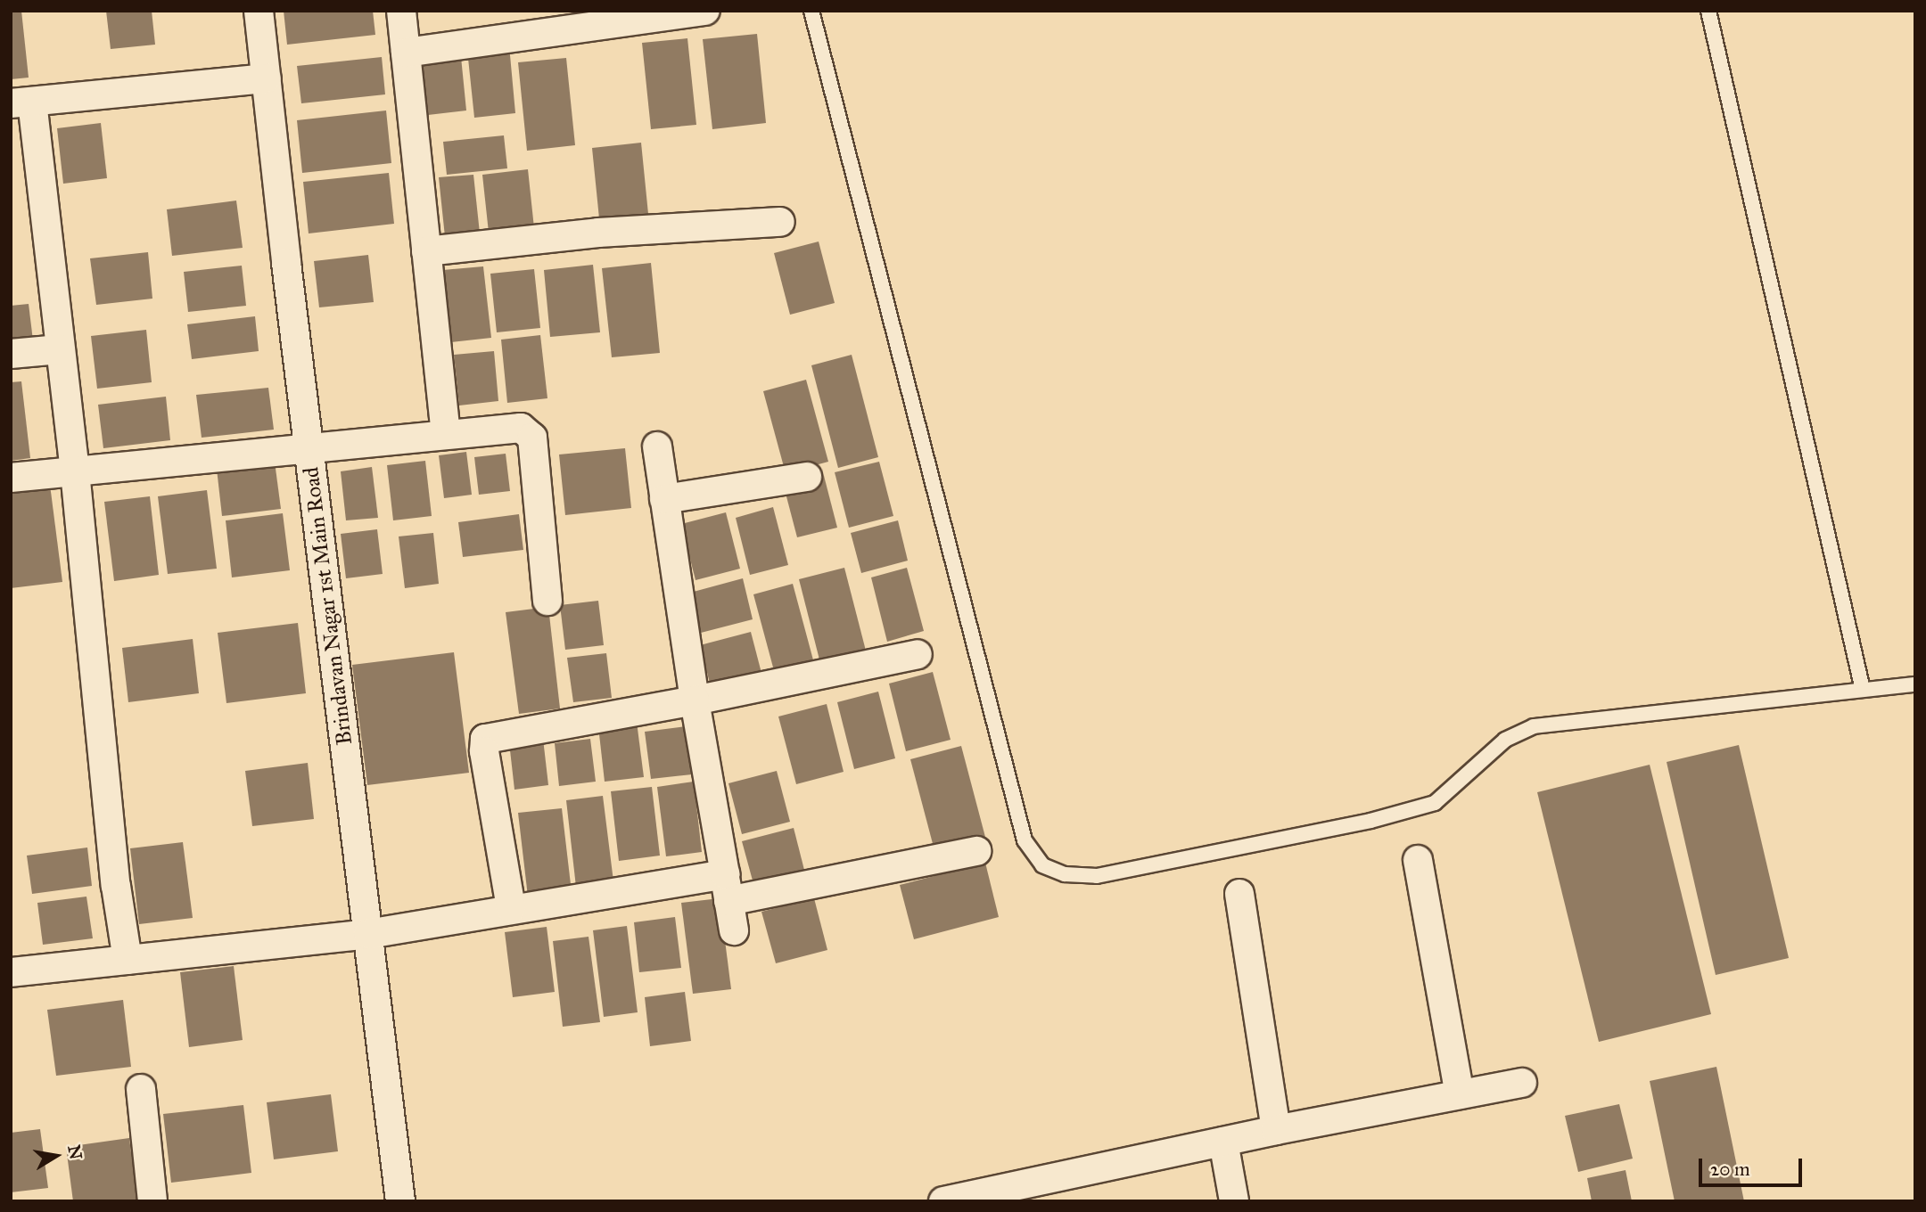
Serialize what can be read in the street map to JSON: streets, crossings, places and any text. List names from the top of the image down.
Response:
{
  "streets": {
    "street": ["Brindavan Nagar 1st Main Road"]
  },
  "scale_bar": "20 m",
  "north": "right"
}
